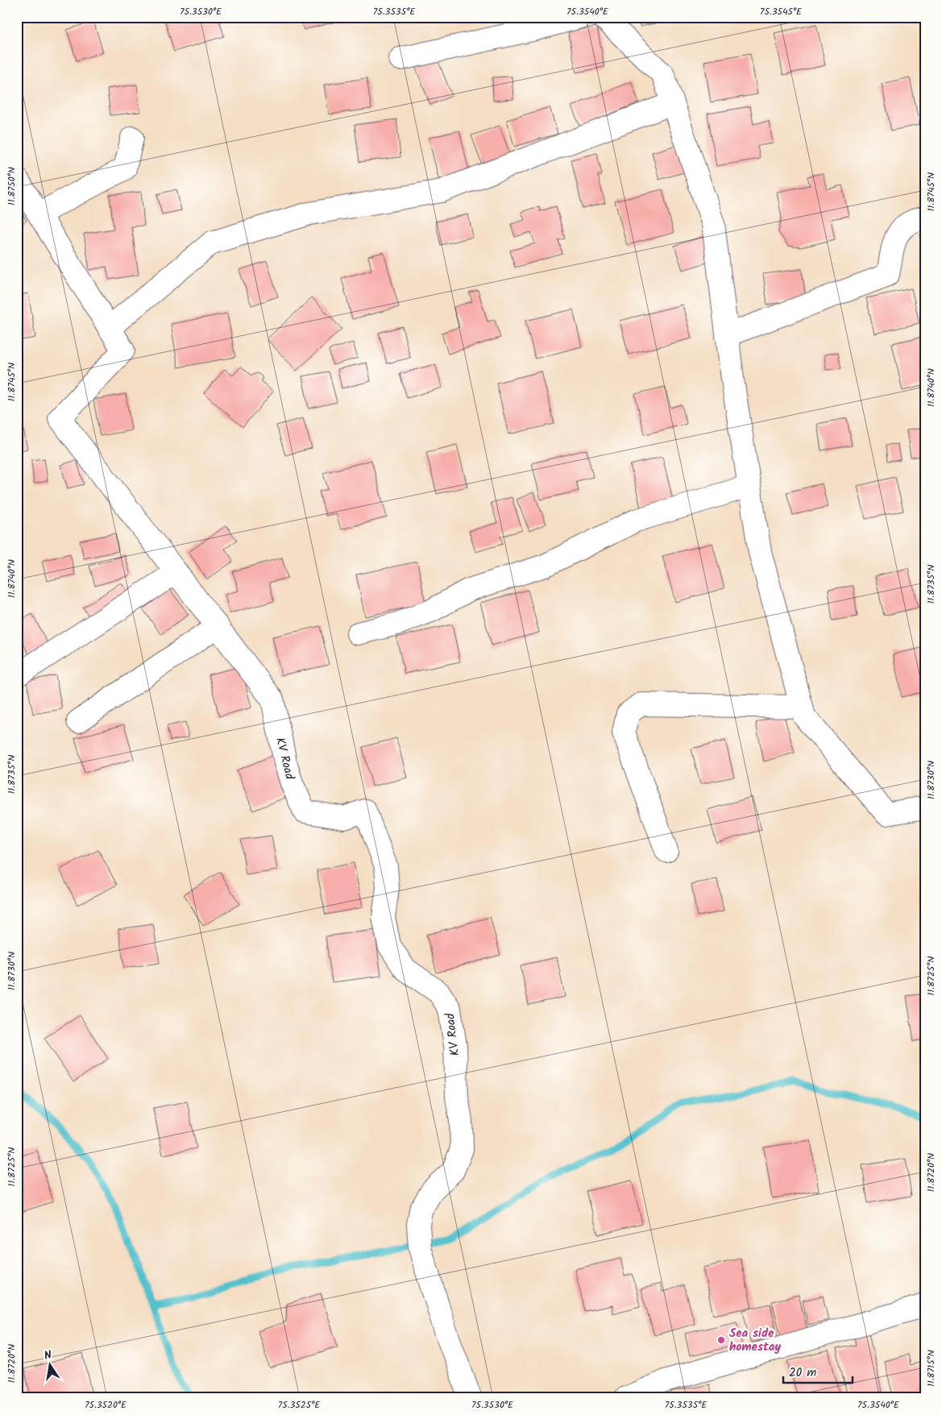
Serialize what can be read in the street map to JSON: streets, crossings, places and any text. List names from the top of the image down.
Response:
{
  "streets": {
    "street": ["KV Road"]
  },
  "places": ["Sea side homestay"],
  "scale_bar": "20 m",
  "north": "top",
  "coordinates": [
    "75.3530°E",
    "75.3535°E",
    "75.3540°E",
    "75.3545°E",
    "11.8750°N",
    "11.8745°N",
    "11.8740°N",
    "11.8735°N",
    "11.8730°N",
    "11.8725°N",
    "11.8720°N",
    "11.8715°N",
    "75.3520°E",
    "75.3525°E"
  ]
}
